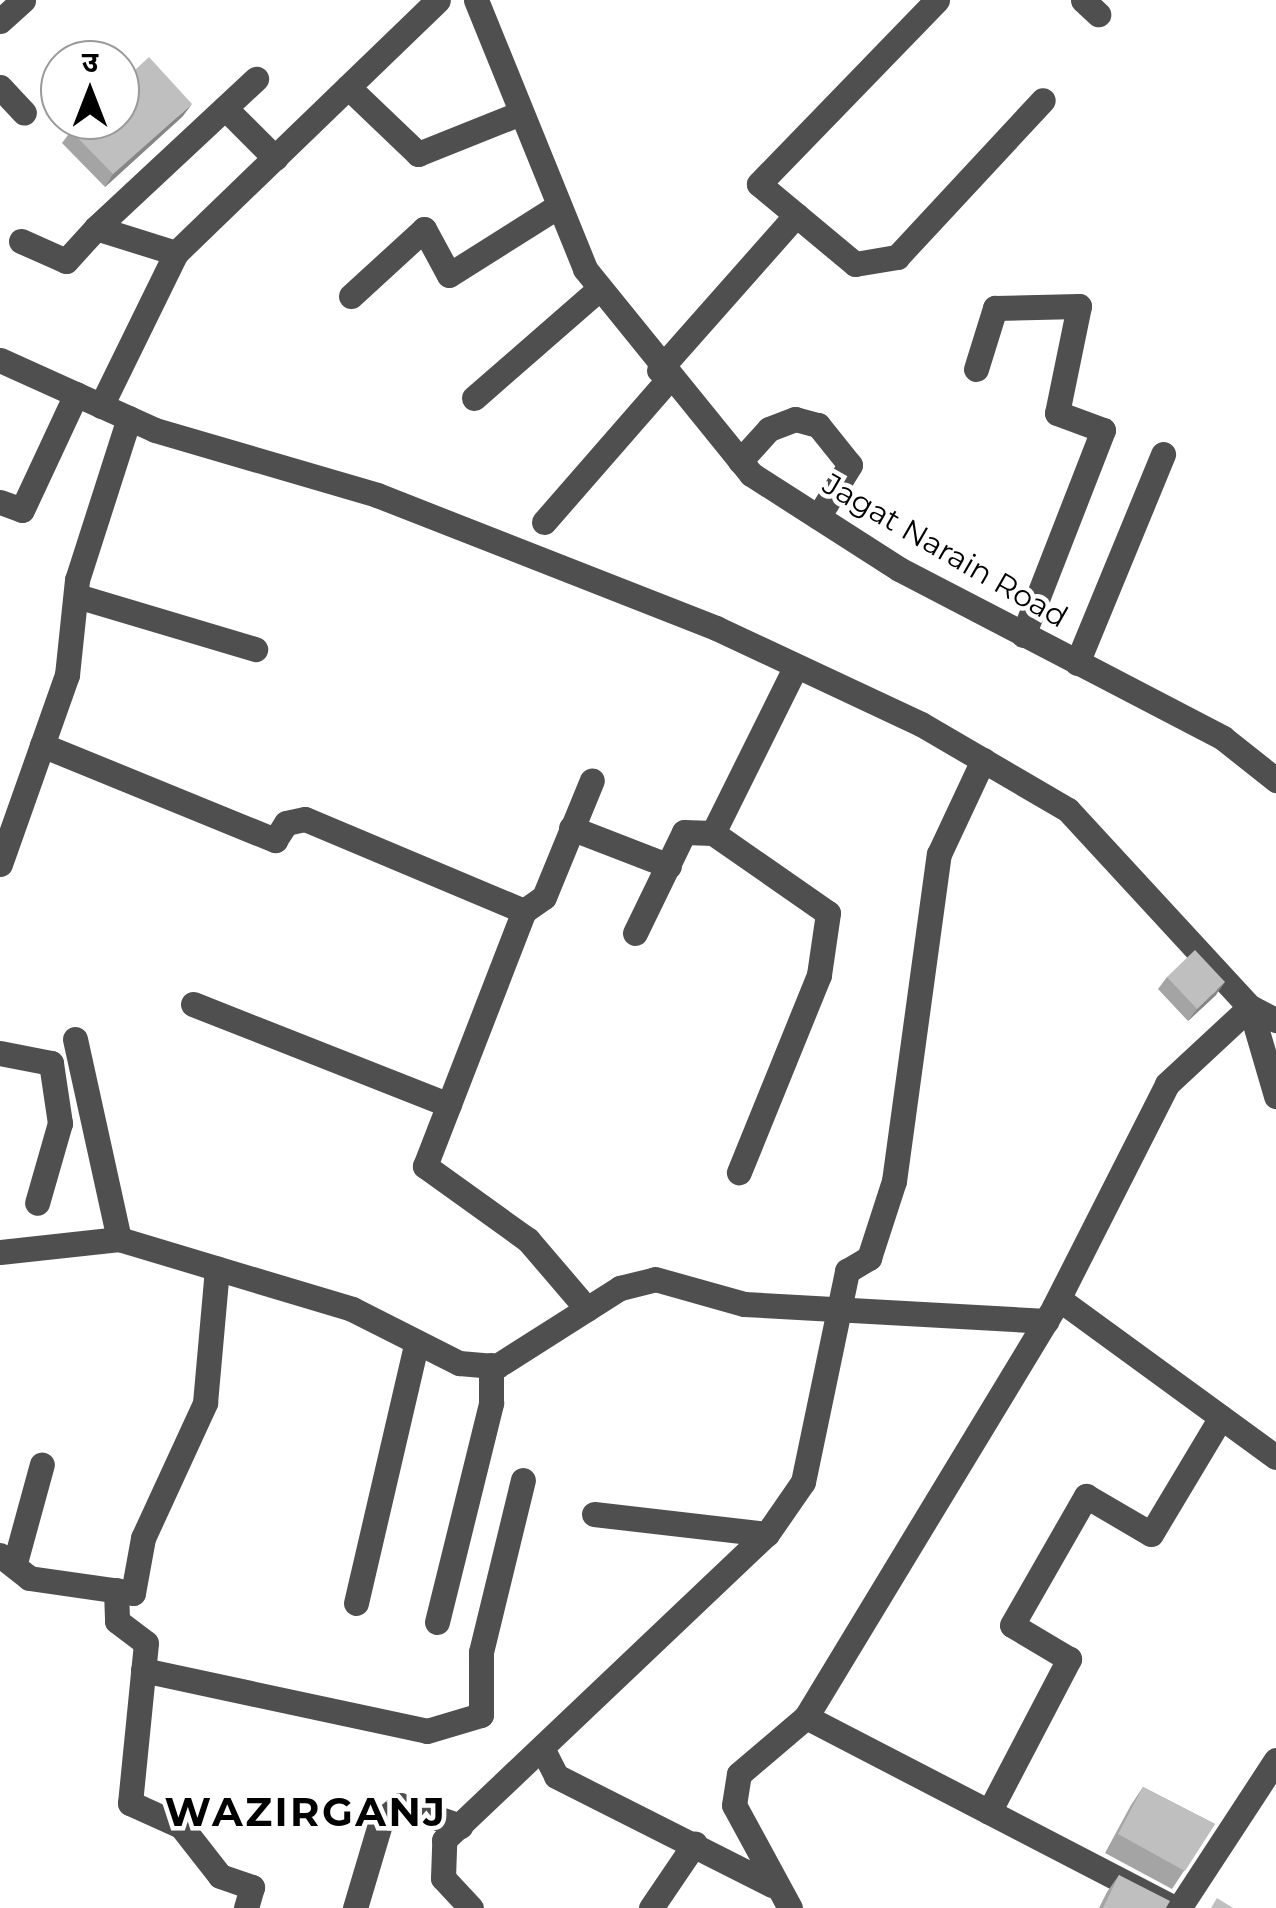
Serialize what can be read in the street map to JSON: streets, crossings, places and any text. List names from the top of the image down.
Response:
{
  "streets": {
    "street": ["Jagat Narain Road"]
  },
  "districts": ["WAZIRGANJ"],
  "north": "top"
}
